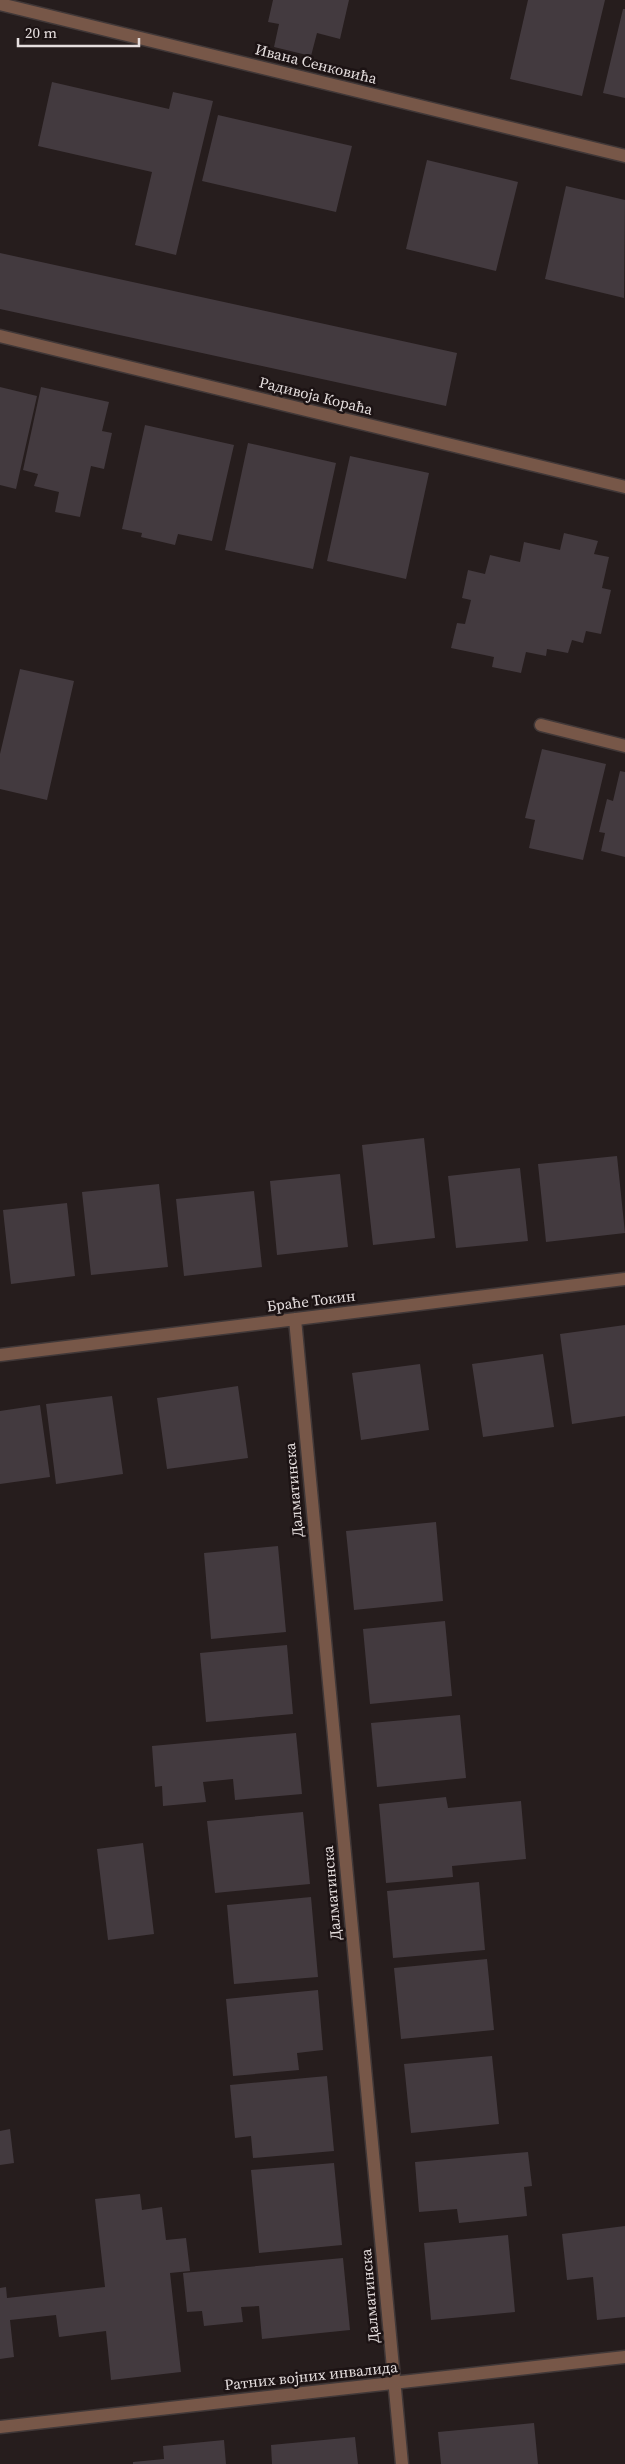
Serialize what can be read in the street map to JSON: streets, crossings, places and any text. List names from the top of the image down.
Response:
{
  "streets": {
    "street": [
      "Ивана Сенковића",
      "Радивоја Кораћа",
      "Браће Токин",
      "Далматинска",
      "Ратних војних инвалида"
    ]
  },
  "crossings": [
    ["Браће Токин", "Далматинска"],
    ["Далматинска", "Ратних војних инвалида"]
  ],
  "scale_bar": "20 m"
}
